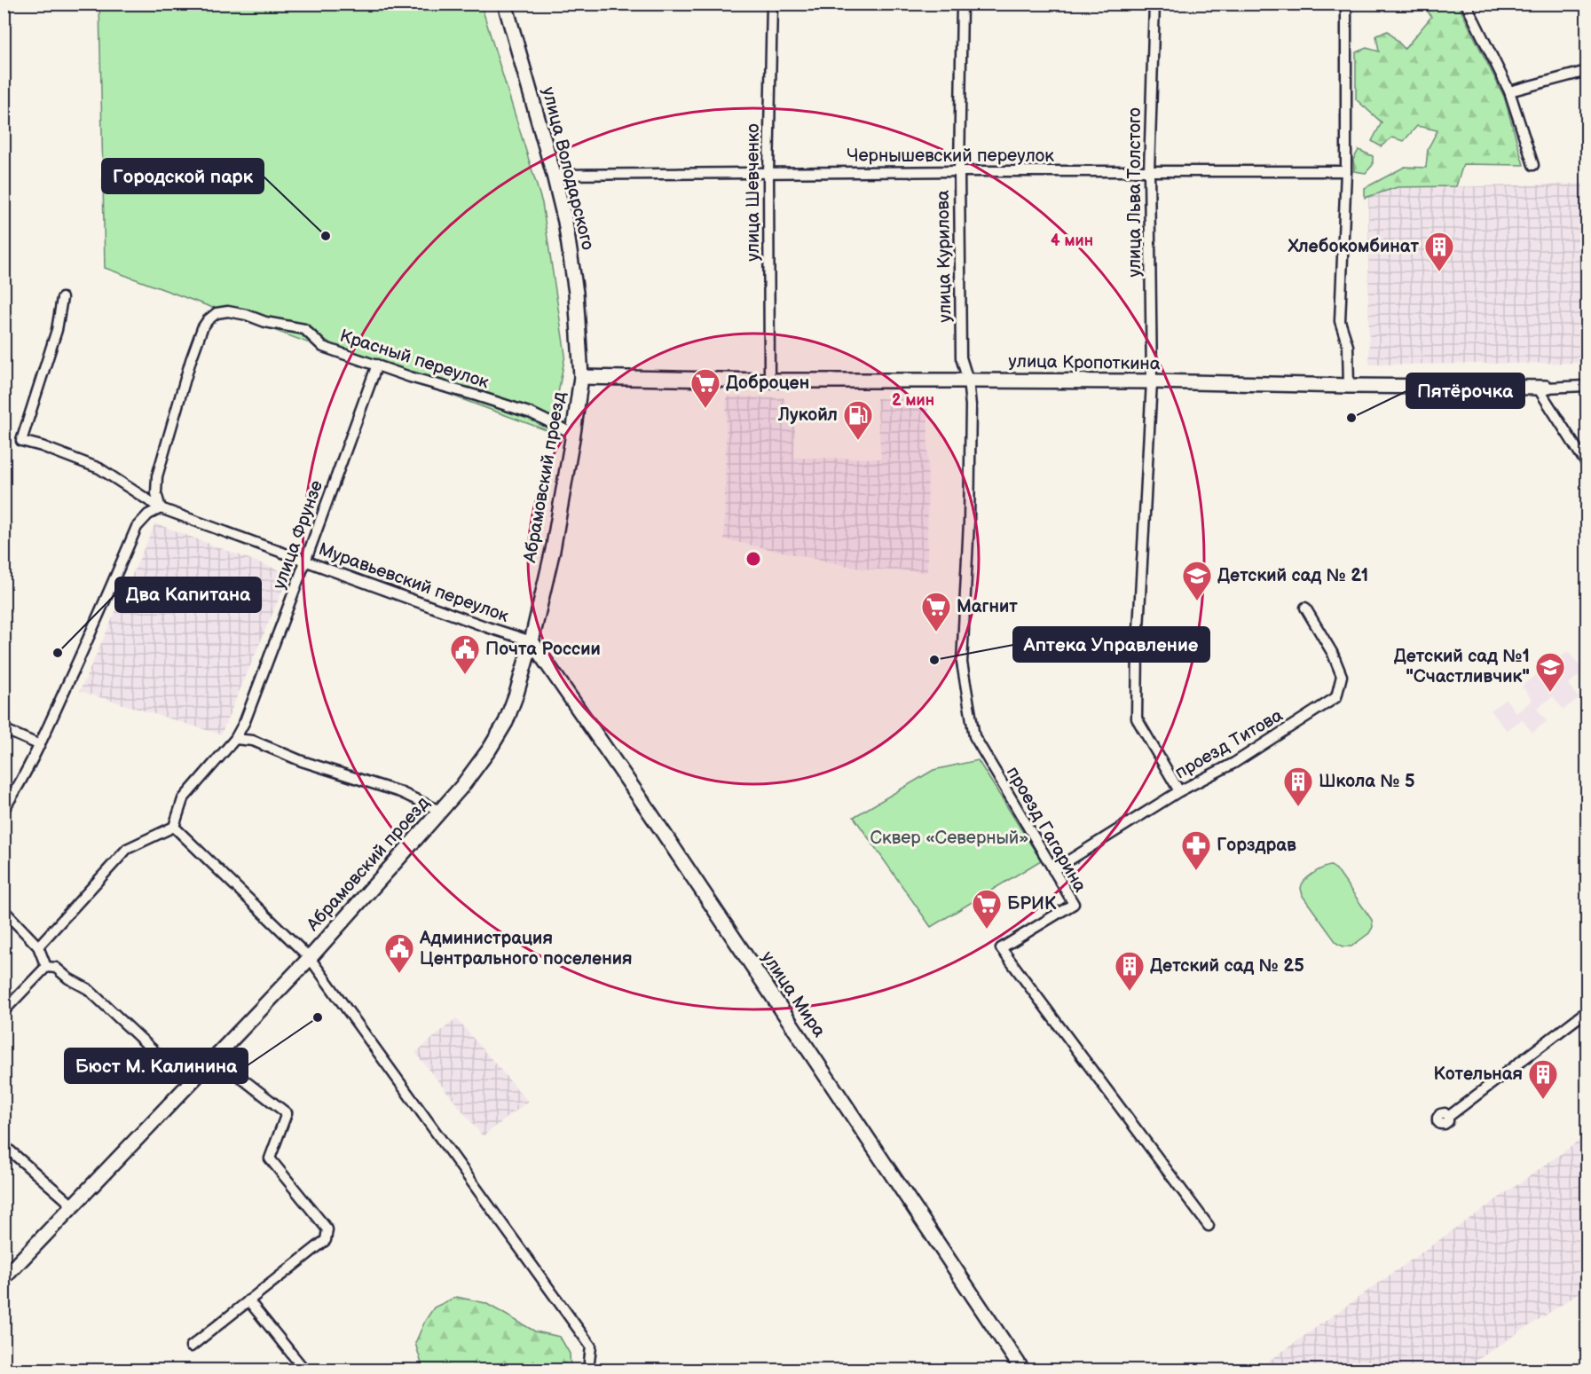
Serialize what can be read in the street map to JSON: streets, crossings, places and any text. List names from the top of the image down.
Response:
{
  "streets": {
    "street": [
      "Чернышевский переулок",
      "улица Володарского",
      "улица Шевченко",
      "улица Льва Толстого",
      "улица Курилова",
      "Красный переулок",
      "улица Кропоткина",
      "Абрамовский проезд",
      "улица Фрунзе",
      "Муравьевский переулок",
      "проезд Титова",
      "проезд Гагарина",
      "улица Мира"
    ]
  },
  "crossings": [
    ["Чернышевский переулок", "улица Володарского"],
    ["Чернышевский переулок", "улица Шевченко"],
    ["Чернышевский переулок", "улица Льва Толстого"],
    ["Чернышевский переулок", "улица Курилова"],
    ["улица Володарского", "улица Кропоткина"],
    ["улица Володарского", "Абрамовский проезд"],
    ["улица Шевченко", "улица Кропоткина"],
    ["улица Льва Толстого", "улица Кропоткина"],
    ["улица Льва Толстого", "проезд Титова"],
    ["улица Курилова", "улица Кропоткина"],
    ["улица Курилова", "проезд Гагарина"],
    ["Красный переулок", "Абрамовский проезд"],
    ["Красный переулок", "улица Фрунзе"],
    ["Красный переулок", "Муравьевский переулок"],
    ["улица Кропоткина", "Абрамовский проезд"],
    ["улица Кропоткина", "проезд Гагарина"],
    ["Абрамовский проезд", "Муравьевский переулок"],
    ["Абрамовский проезд", "улица Мира"],
    ["улица Фрунзе", "Муравьевский переулок"],
    ["Муравьевский переулок", "улица Мира"],
    ["проезд Титова", "проезд Гагарина"]
  ],
  "parks": ["Сквер «Северный»"],
  "places": {
    "other": [
      "Городской парк",
      "Пятёрочка",
      "Два Капитана",
      "Аптека Управление",
      "Бюст М. Калинина"
    ],
    "building": [
      "Хлебокомбинат",
      "Школа № 5",
      "Детский сад № 25",
      "Котельная"
    ],
    "supermarket": ["Доброцен", "Магнит", "БРИК"],
    "fuel station": ["Лукойл"],
    "school or university": ["Детский сад № 21", "Детский сад №1 \"Счастливчик\""],
    "public building": ["Почта России", "Администрация Центрального поселения"],
    "pharmacy": ["Горздрав"]
  },
  "rings": ["4 мин", "2 мин"]
}
